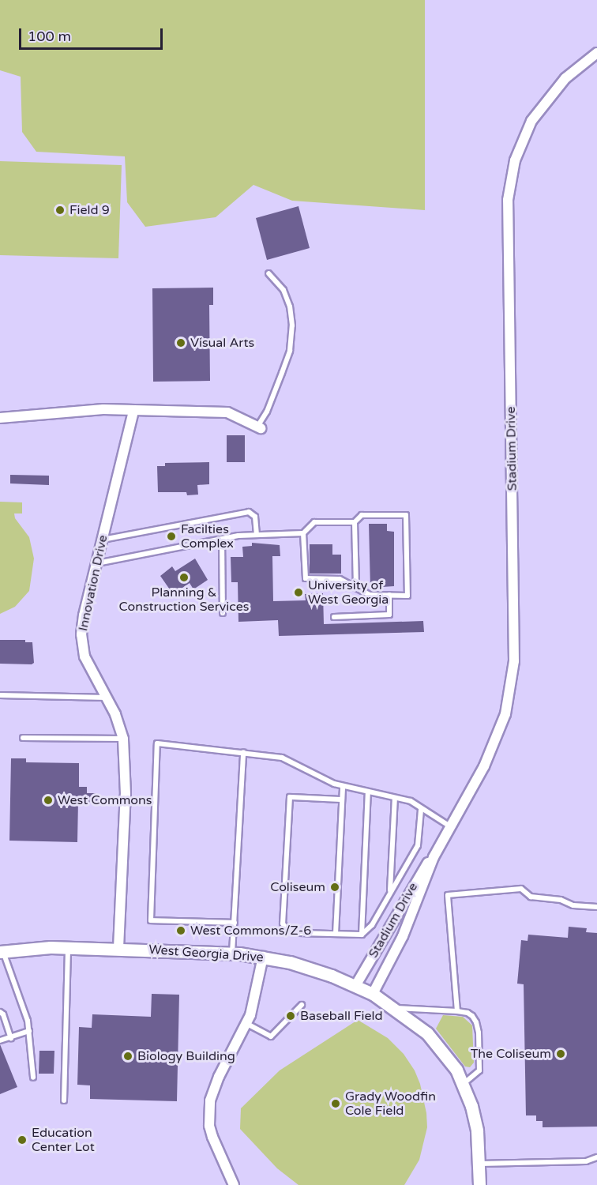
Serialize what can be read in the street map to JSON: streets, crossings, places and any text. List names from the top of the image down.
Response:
{
  "streets": {
    "street": ["Stadium Drive", "Innovation Drive", "West Georgia Drive"]
  },
  "crossings": [
    ["Stadium Drive", "West Georgia Drive"],
    ["Innovation Drive", "West Georgia Drive"]
  ],
  "places": [
    "Field 9",
    "Visual Arts",
    "Facilties Complex",
    "Planning & Construction Services",
    "University of West Georgia",
    "West Commons",
    "Coliseum",
    "West Commons/Z-6",
    "Baseball Field",
    "The Coliseum",
    "Biology Building",
    "Grady Woodfin Cole Field",
    "Education Center Lot"
  ],
  "scale_bar": "100 m"
}
